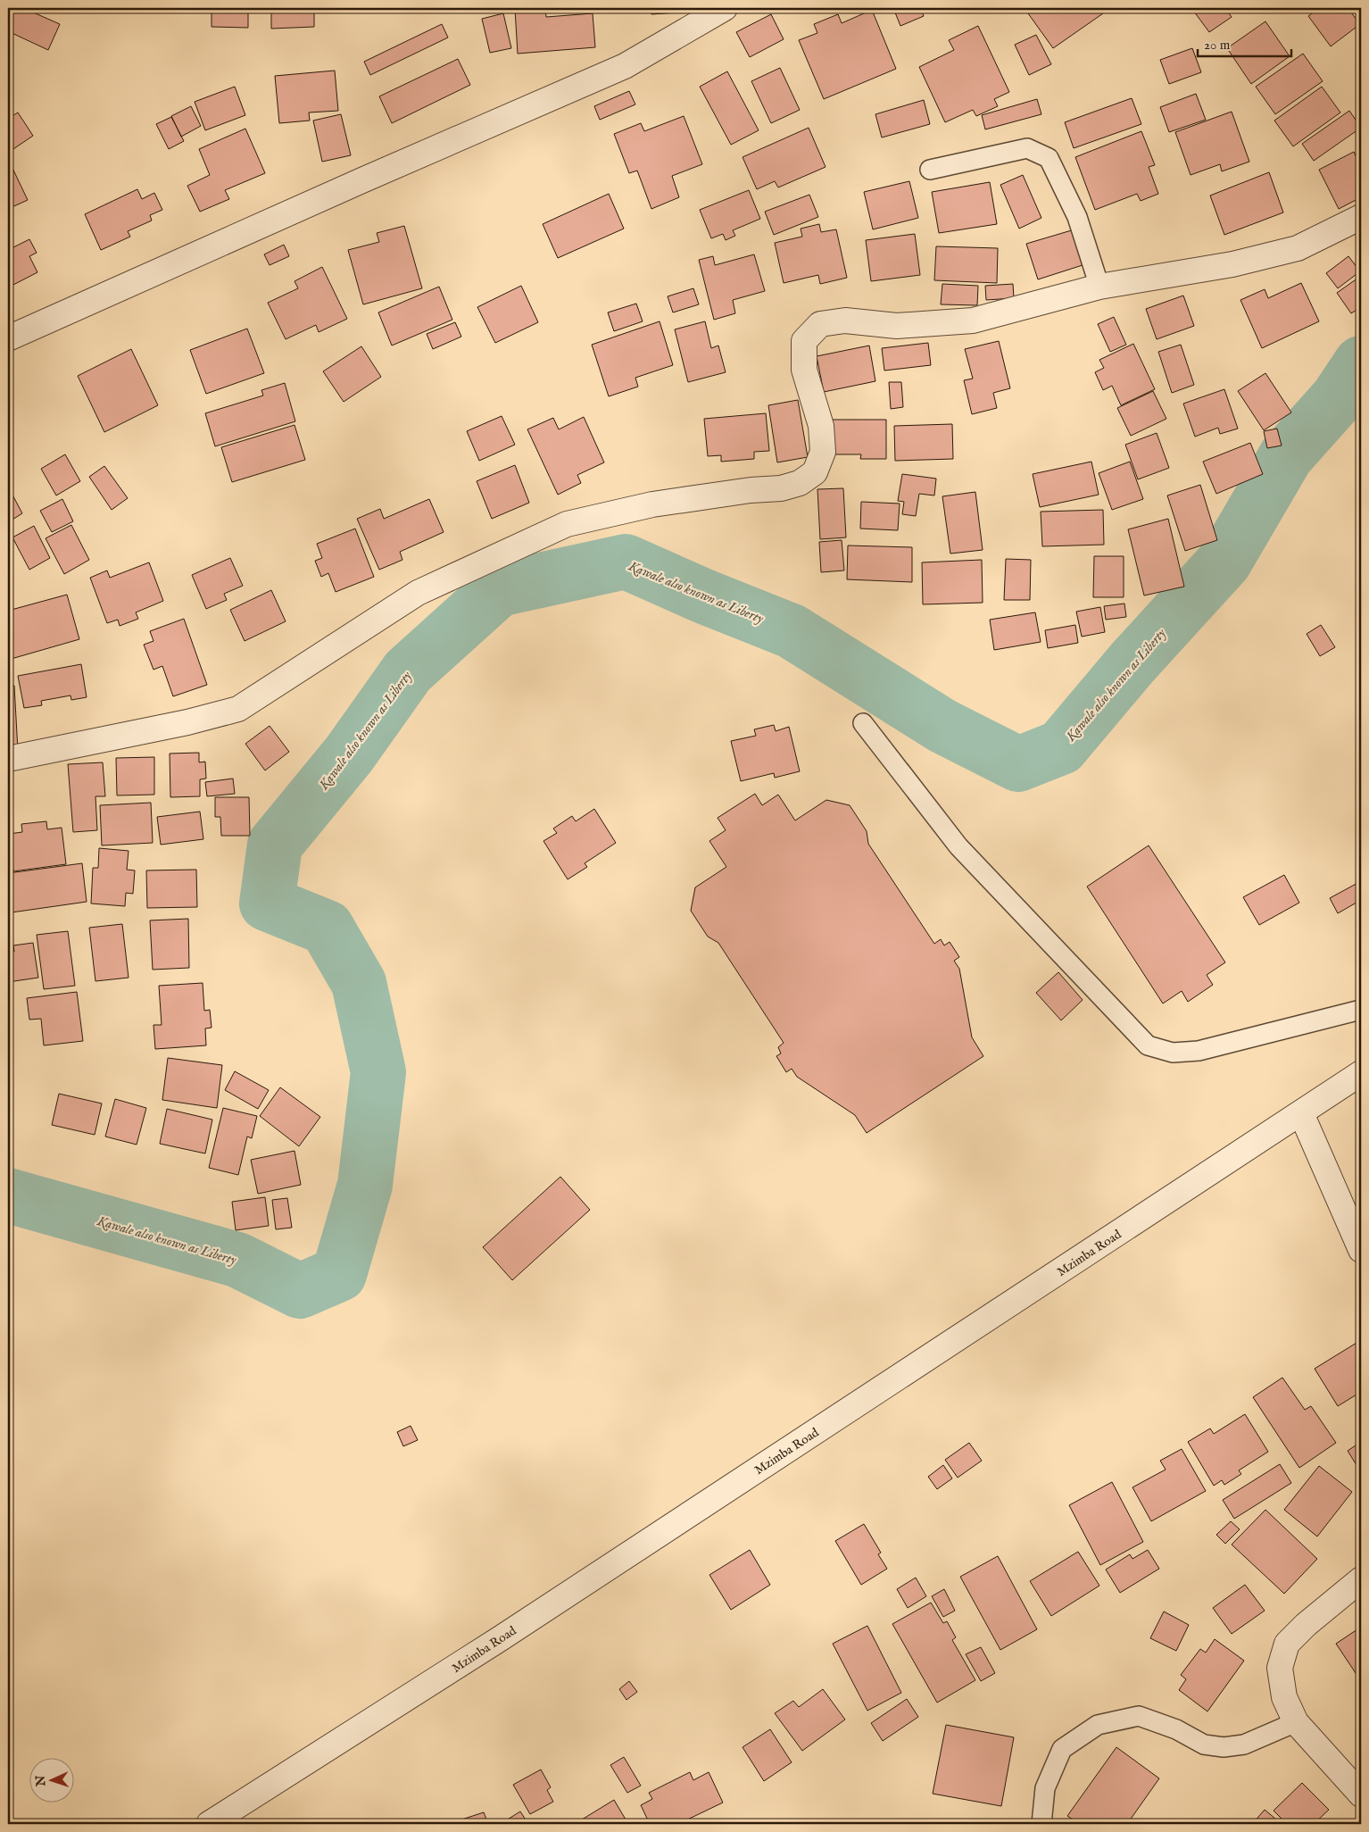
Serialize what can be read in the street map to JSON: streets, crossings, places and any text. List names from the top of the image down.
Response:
{
  "streets": {
    "street": ["Mzimba Road"]
  },
  "water": ["Kawale also known as Liberty"],
  "scale_bar": "20 m",
  "north": "left"
}
